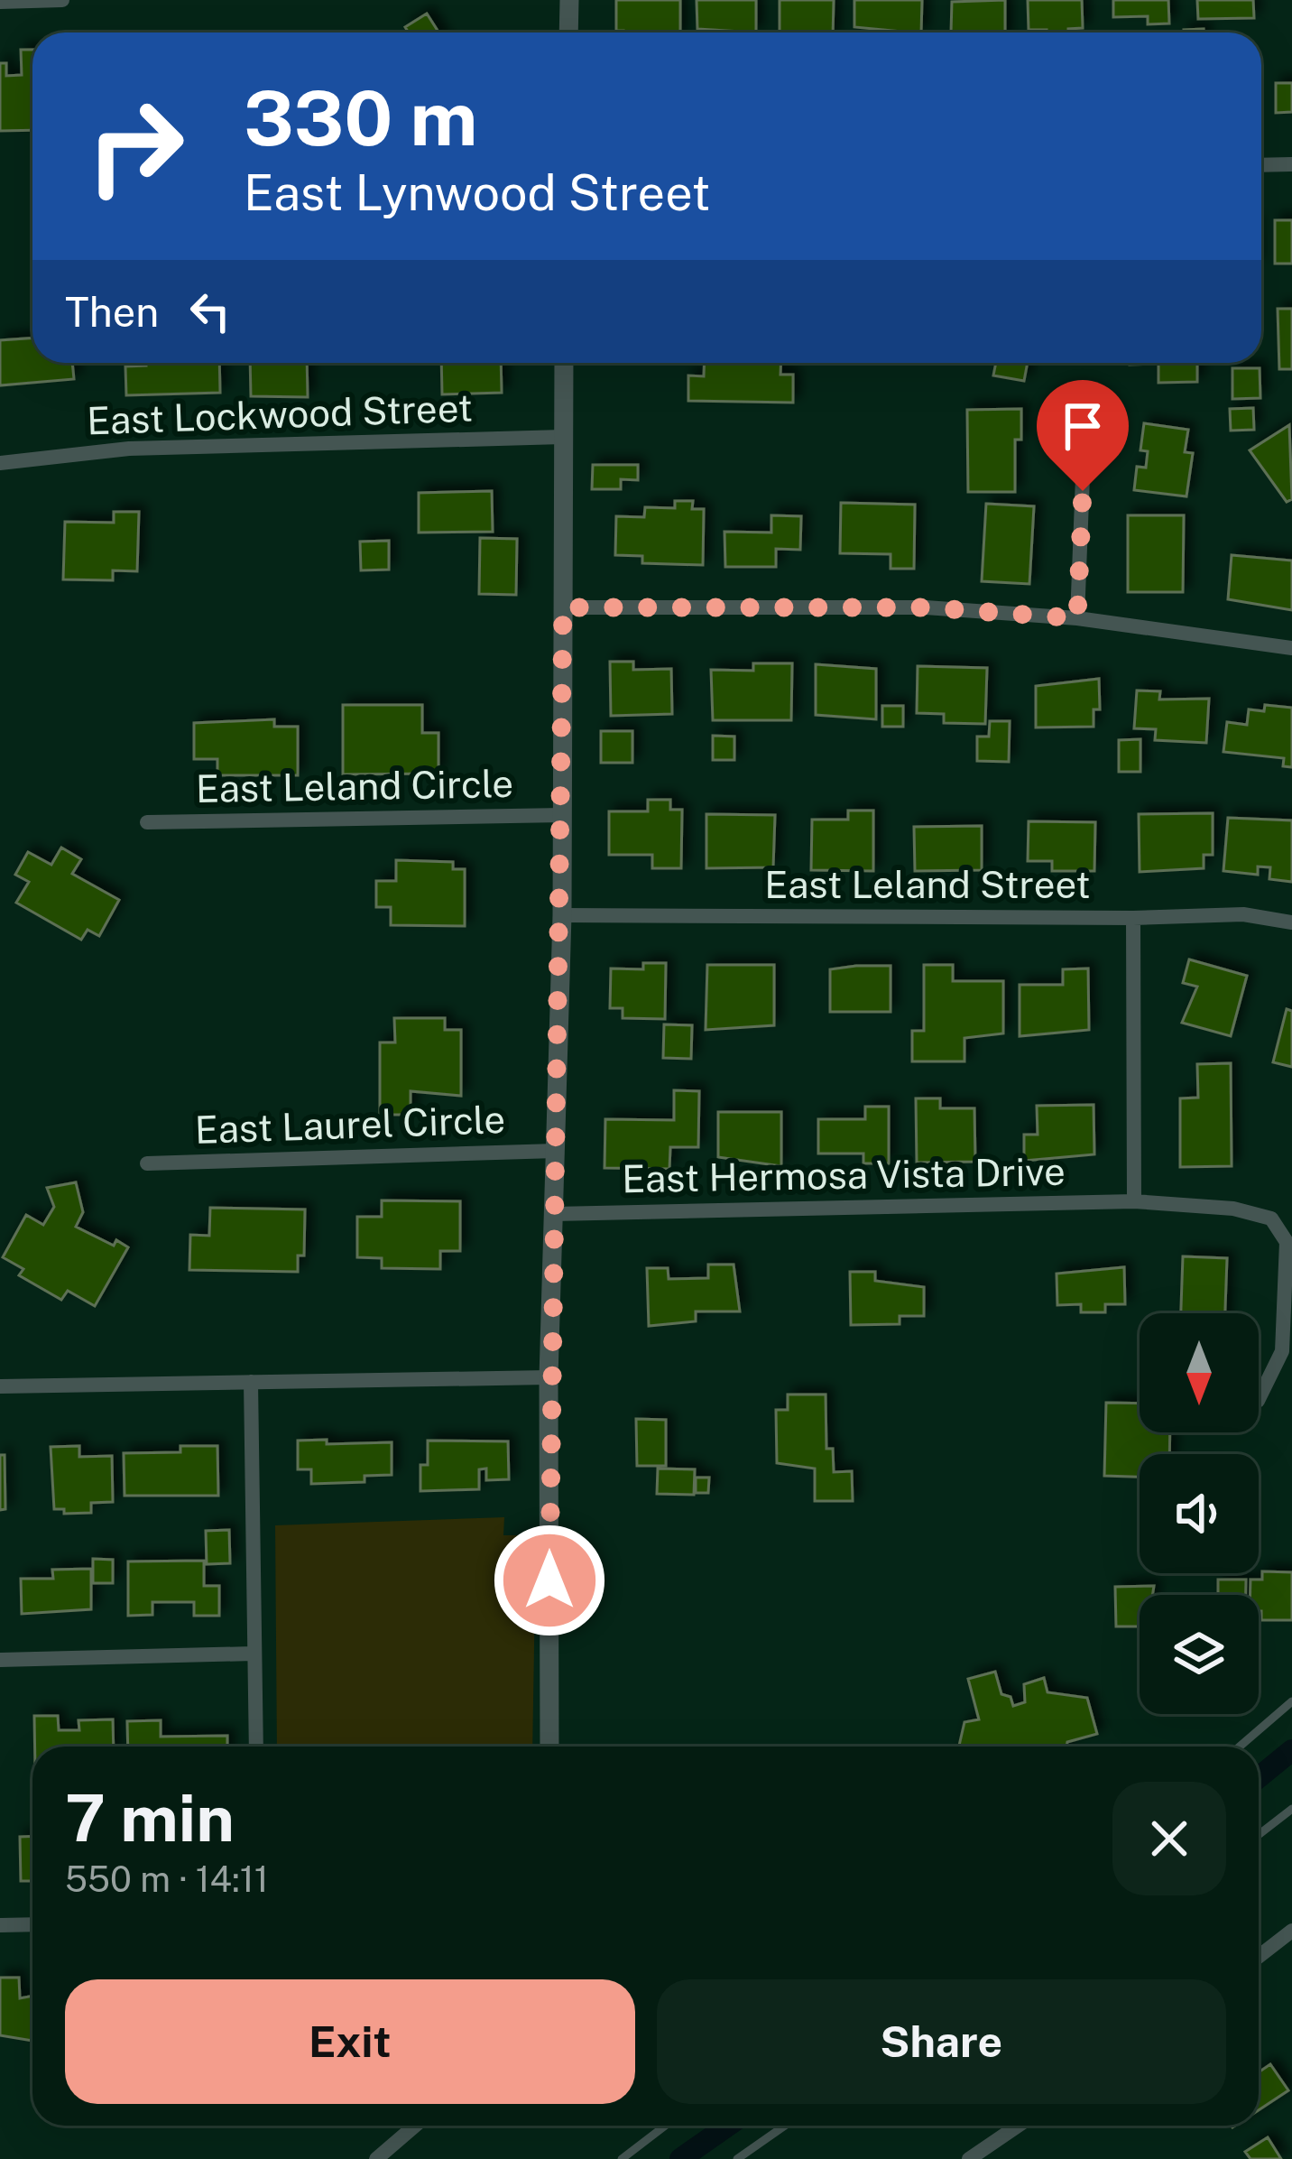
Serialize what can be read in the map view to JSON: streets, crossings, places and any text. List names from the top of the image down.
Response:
{
  "streets": {
    "street": [
      "East Lockwood Street",
      "East Leland Circle",
      "East Leland Street",
      "East Laurel Circle",
      "East Hermosa Vista Drive"
    ]
  },
  "north": "bottom",
  "page": {
    "turn": ["330 m", "East Lynwood Street"],
    "then": "Then",
    "heading": ["7 min", "550 m · 14:11"],
    "buttons": ["Exit", "Share"]
  }
}
